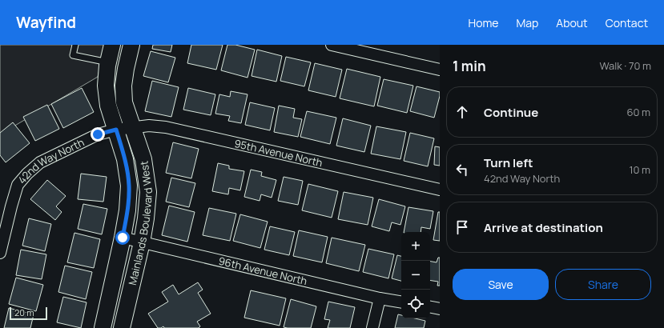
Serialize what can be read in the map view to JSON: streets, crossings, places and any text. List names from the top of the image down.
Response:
{
  "streets": {
    "street": [
      "95th Avenue North",
      "42nd Way North",
      "Mainlands Boulevard West",
      "96th Avenue North"
    ]
  },
  "crossings": [
    ["95th Avenue North", "42nd Way North"],
    ["95th Avenue North", "Mainlands Boulevard West"],
    ["42nd Way North", "Mainlands Boulevard West"],
    ["Mainlands Boulevard West", "96th Avenue North"]
  ],
  "scale_bar": "20 m",
  "page": {
    "header": "Wayfind",
    "nav": [
      "Home",
      "Map",
      "About",
      "Contact"
    ],
    "heading": ["1 min", "Walk · 70 m"],
    "list": [
      ["Continue", "60 m"],
      ["Turn left", "42nd Way North", "10 m"],
      "Arrive at destination"
    ],
    "map_buttons": ["+", "−"],
    "buttons": ["Save", "Share"],
    "scale": "20 m"
  }
}
